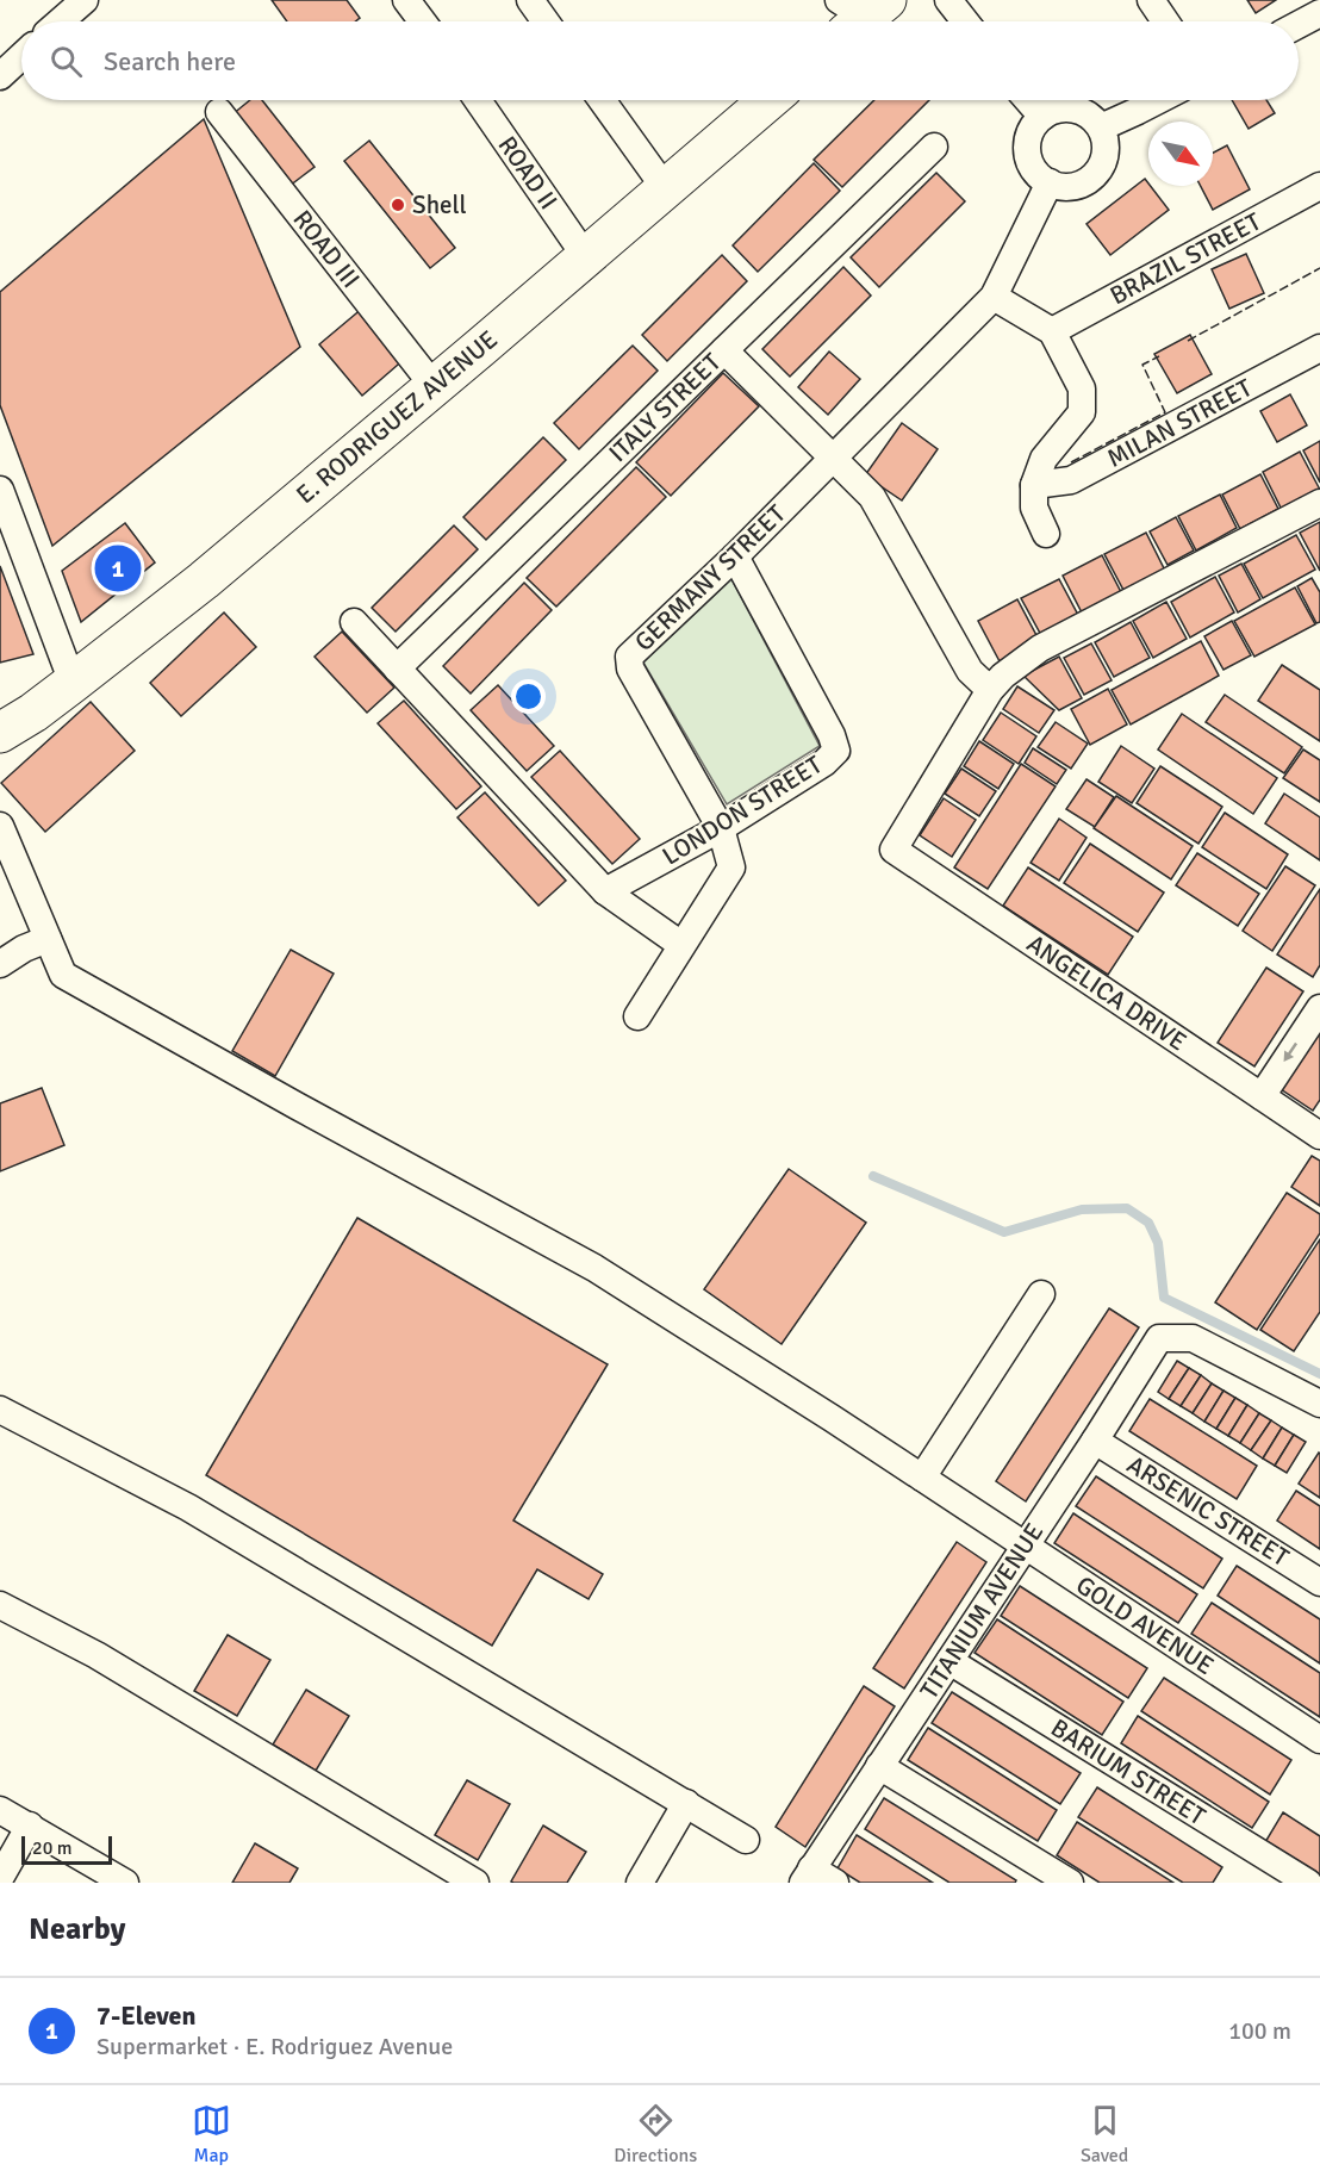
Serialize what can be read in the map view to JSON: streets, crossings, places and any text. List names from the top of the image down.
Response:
{
  "streets": {
    "main road": ["E. RODRIGUEZ AVENUE"],
    "street": [
      "ROAD II",
      "ROAD III",
      "BRAZIL STREET",
      "ITALY STREET",
      "MILAN STREET",
      "GERMANY STREET",
      "LONDON STREET",
      "ANGELICA DRIVE",
      "ARSENIC STREET",
      "TITANIUM AVENUE",
      "GOLD AVENUE",
      "BARIUM STREET"
    ]
  },
  "crossings": [
    ["ROAD II", "E. RODRIGUEZ AVENUE"],
    ["ROAD III", "E. RODRIGUEZ AVENUE"],
    ["GERMANY STREET", "LONDON STREET"],
    ["ARSENIC STREET", "TITANIUM AVENUE"],
    ["TITANIUM AVENUE", "GOLD AVENUE"],
    ["TITANIUM AVENUE", "BARIUM STREET"]
  ],
  "places": ["Shell"],
  "scale_bar": "20 m",
  "north": "bottom right",
  "page": {
    "search": "Search here",
    "pins": "1",
    "scale": "20 m",
    "heading": "Nearby",
    "list": [
      {
        "mark": "1",
        "name": "7-Eleven",
        "note": "Supermarket · E. Rodriguez Avenue",
        "value": "100 m"
      }
    ],
    "nav": ["Map", "Directions", "Saved"]
  }
}
